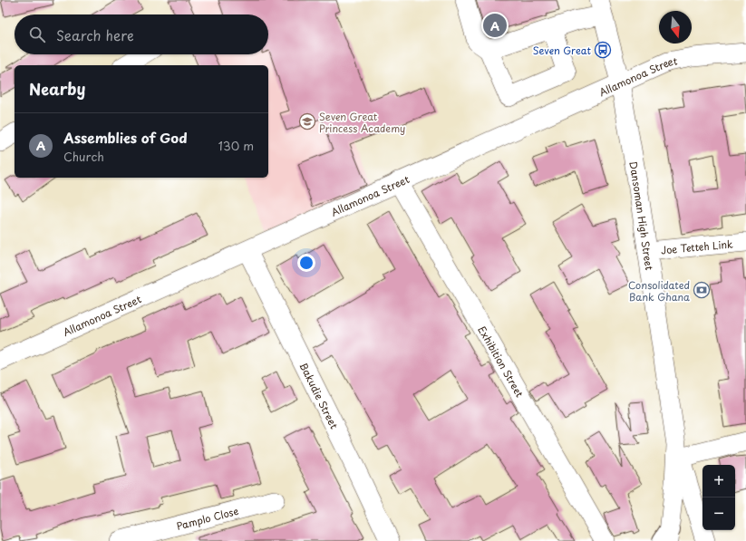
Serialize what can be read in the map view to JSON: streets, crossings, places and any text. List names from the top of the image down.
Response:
{
  "streets": {
    "street": [
      "Allamonoa Street",
      "Dansoman High Street",
      "Joe Tetteh Link",
      "Exhibition Street",
      "Bakudie Street",
      "Pamplo Close"
    ]
  },
  "crossings": [
    ["Allamonoa Street", "Dansoman High Street"],
    ["Allamonoa Street", "Exhibition Street"],
    ["Allamonoa Street", "Bakudie Street"],
    ["Dansoman High Street", "Joe Tetteh Link"]
  ],
  "places": {
    "bus stop": ["Seven Great"],
    "school or university": ["Seven Great Princess Academy"],
    "bank": ["Consolidated Bank Ghana"]
  },
  "north": "bottom",
  "page": {
    "pins": "A",
    "search": "Search here",
    "heading": "Nearby",
    "list": [
      {
        "mark": "A",
        "name": "Assemblies of God",
        "note": "Church",
        "value": "130 m"
      }
    ],
    "map_buttons": ["+", "−"]
  }
}
